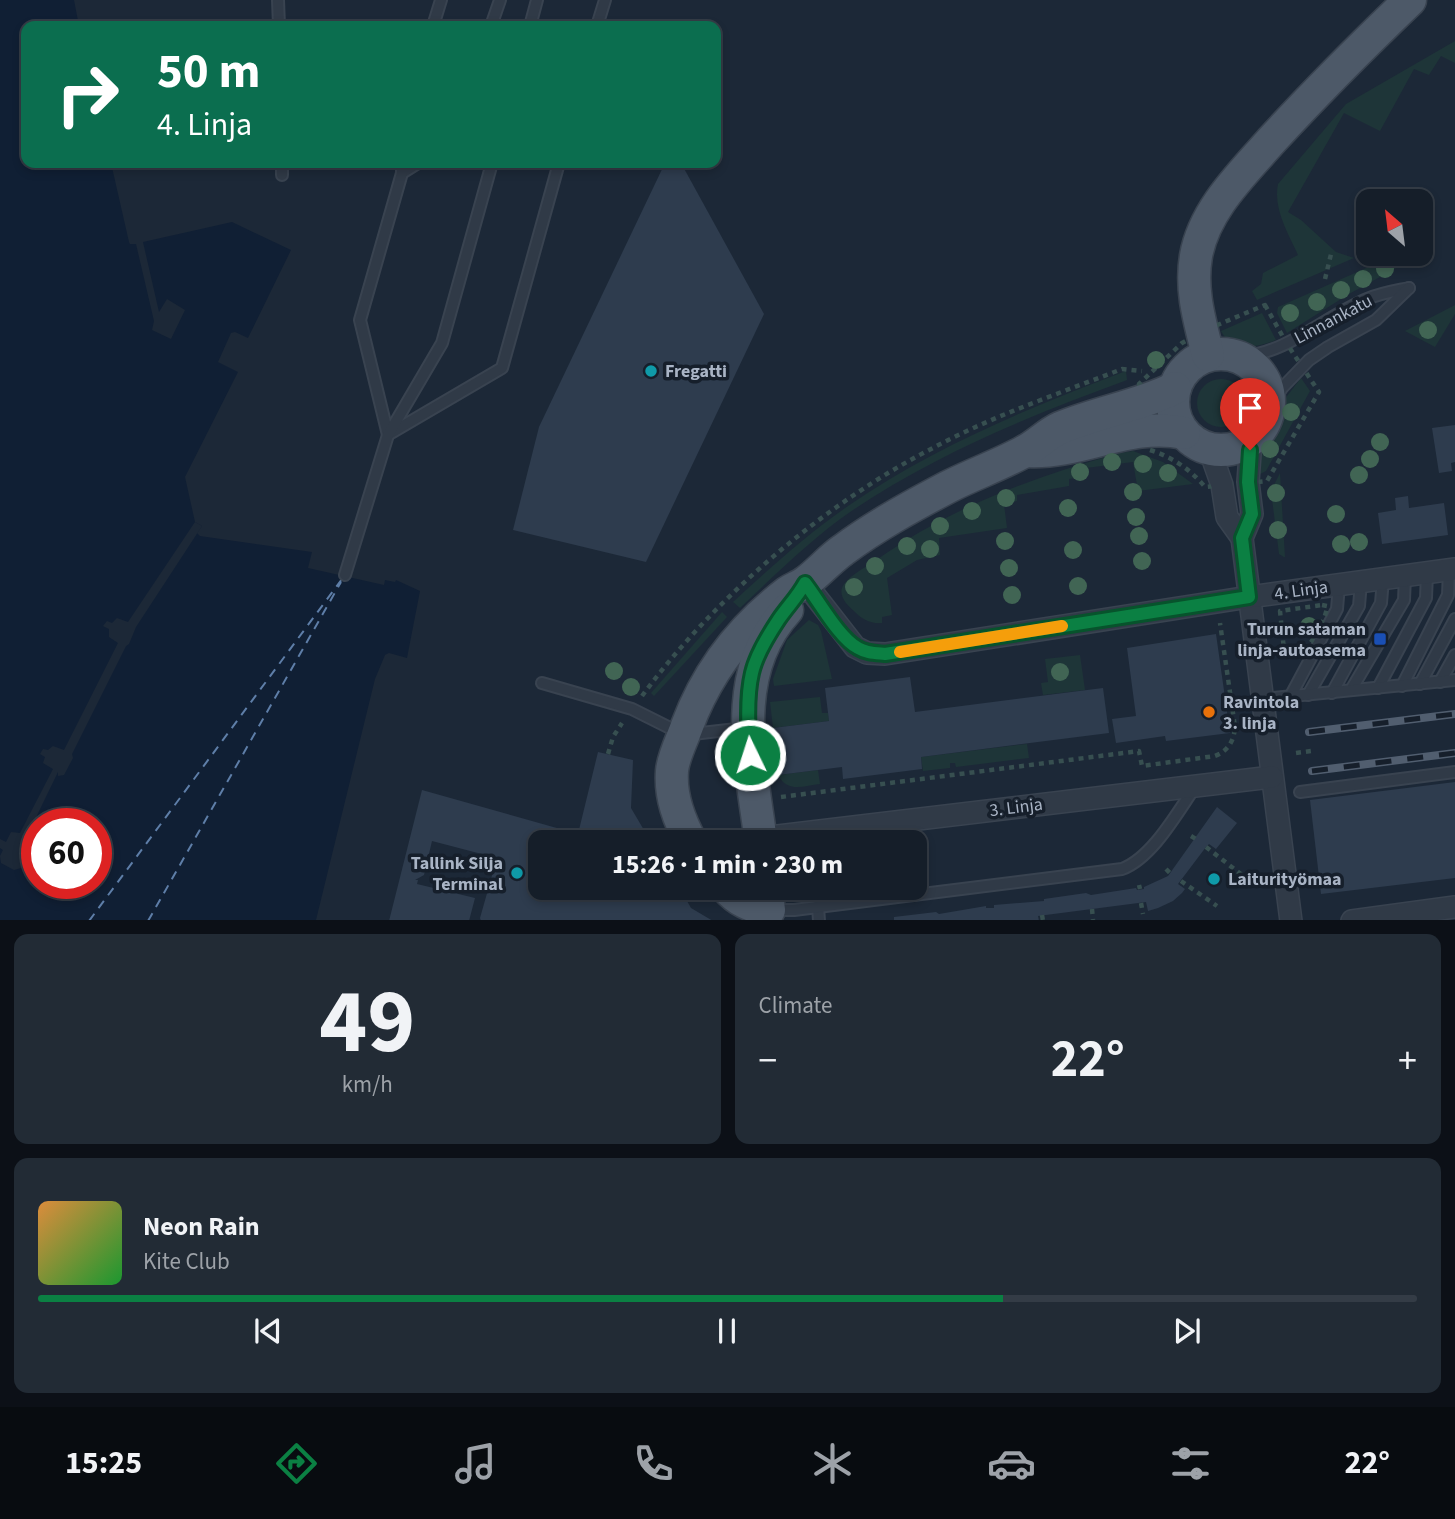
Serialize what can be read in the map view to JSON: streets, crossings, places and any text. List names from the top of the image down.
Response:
{
  "streets": {
    "street": ["4. Linja", "3. Linja"],
    "lane": ["Linnankatu"]
  },
  "places": {
    "other": [
      "Fregatti",
      "Ravintola 3. linja",
      "Tallink Silja Terminal",
      "Laiturityömaa"
    ],
    "transit": ["Turun sataman linja-autoasema"]
  },
  "north": "top left",
  "page": {
    "turn": ["50 m", "4. Linja"],
    "limit": "60",
    "trip": "15:26 · 1 min · 230 m",
    "tile": [
      ["49", "km/h"],
      "Climate"
    ],
    "heat": ["−", "22°", "+"],
    "song": ["Neon Rain", "Kite Club"],
    "tabs": ["15:25", "22°"]
  }
}
